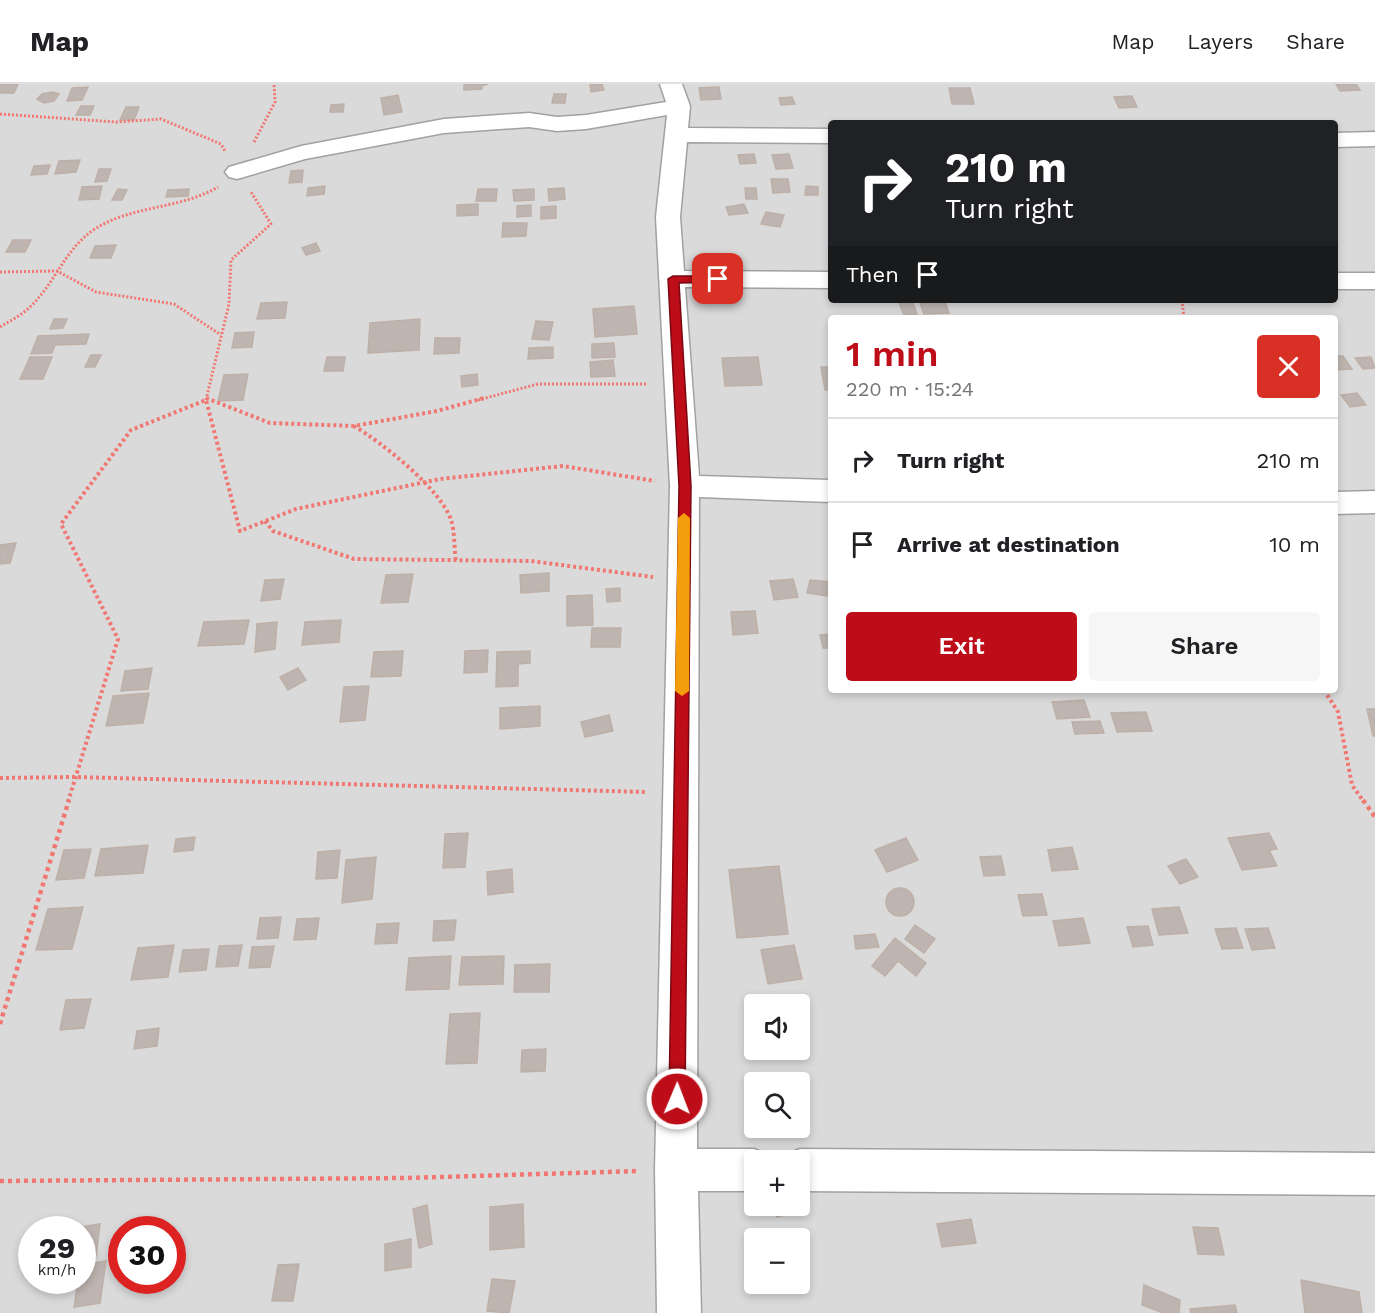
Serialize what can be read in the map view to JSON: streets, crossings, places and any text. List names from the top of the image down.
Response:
{
  "page": {
    "header": "Map",
    "nav": ["Map", "Layers", "Share"],
    "turn": ["210 m", "Turn right"],
    "then": "Then",
    "heading": ["1 min", "220 m · 15:24"],
    "list": [
      {
        "name": "Turn right",
        "value": "210 m"
      },
      {
        "name": "Arrive at destination",
        "value": "10 m"
      }
    ],
    "buttons": ["Exit", "Share"],
    "map_buttons": ["+", "−"],
    "speed": "29 km/h",
    "limit": "30"
  }
}
